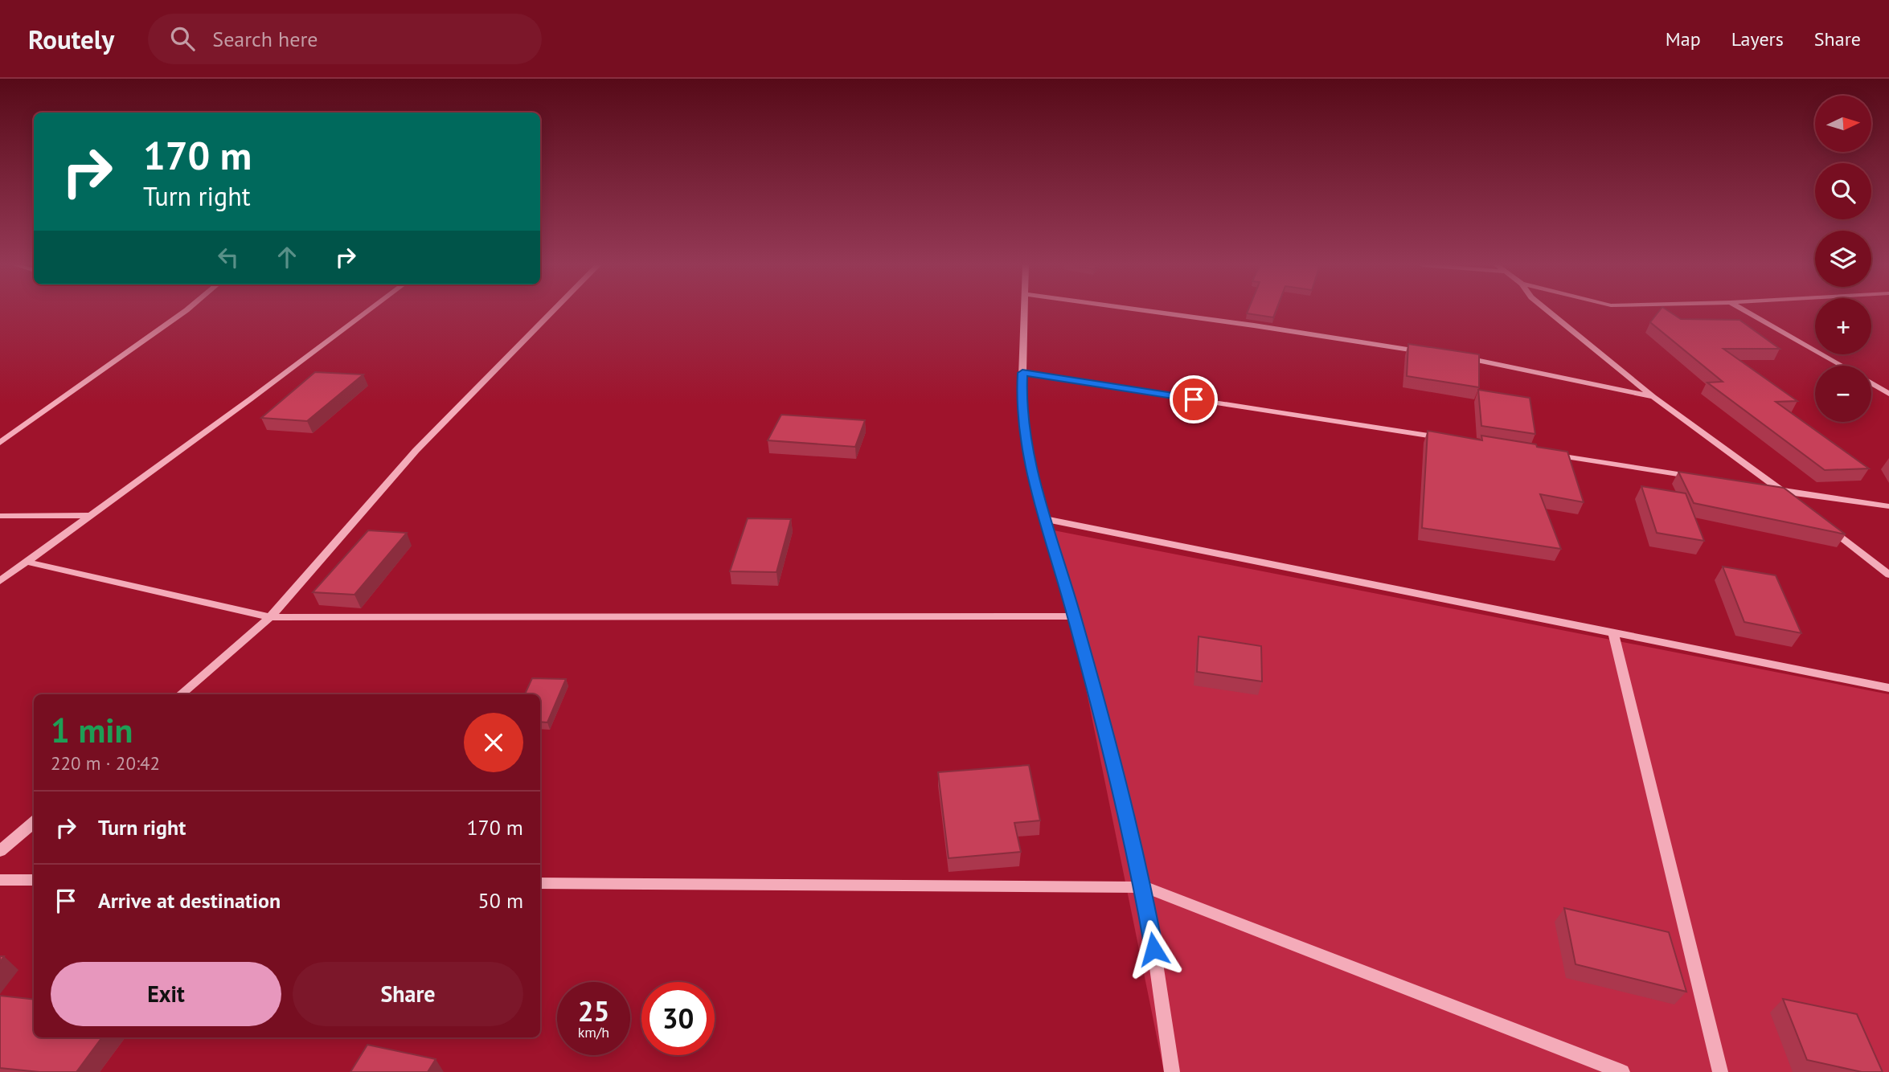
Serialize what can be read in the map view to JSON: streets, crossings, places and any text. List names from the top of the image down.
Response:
{
  "north": "right",
  "page": {
    "header": "Routely",
    "search": "Search here",
    "nav": ["Map", "Layers", "Share"],
    "map_buttons": ["+", "−"],
    "turn": ["170 m", "Turn right"],
    "heading": ["1 min", "220 m · 20:42"],
    "list": [
      {
        "name": "Turn right",
        "value": "170 m"
      },
      {
        "name": "Arrive at destination",
        "value": "50 m"
      }
    ],
    "buttons": ["Exit", "Share"],
    "speed": "25 km/h",
    "limit": "30"
  }
}
